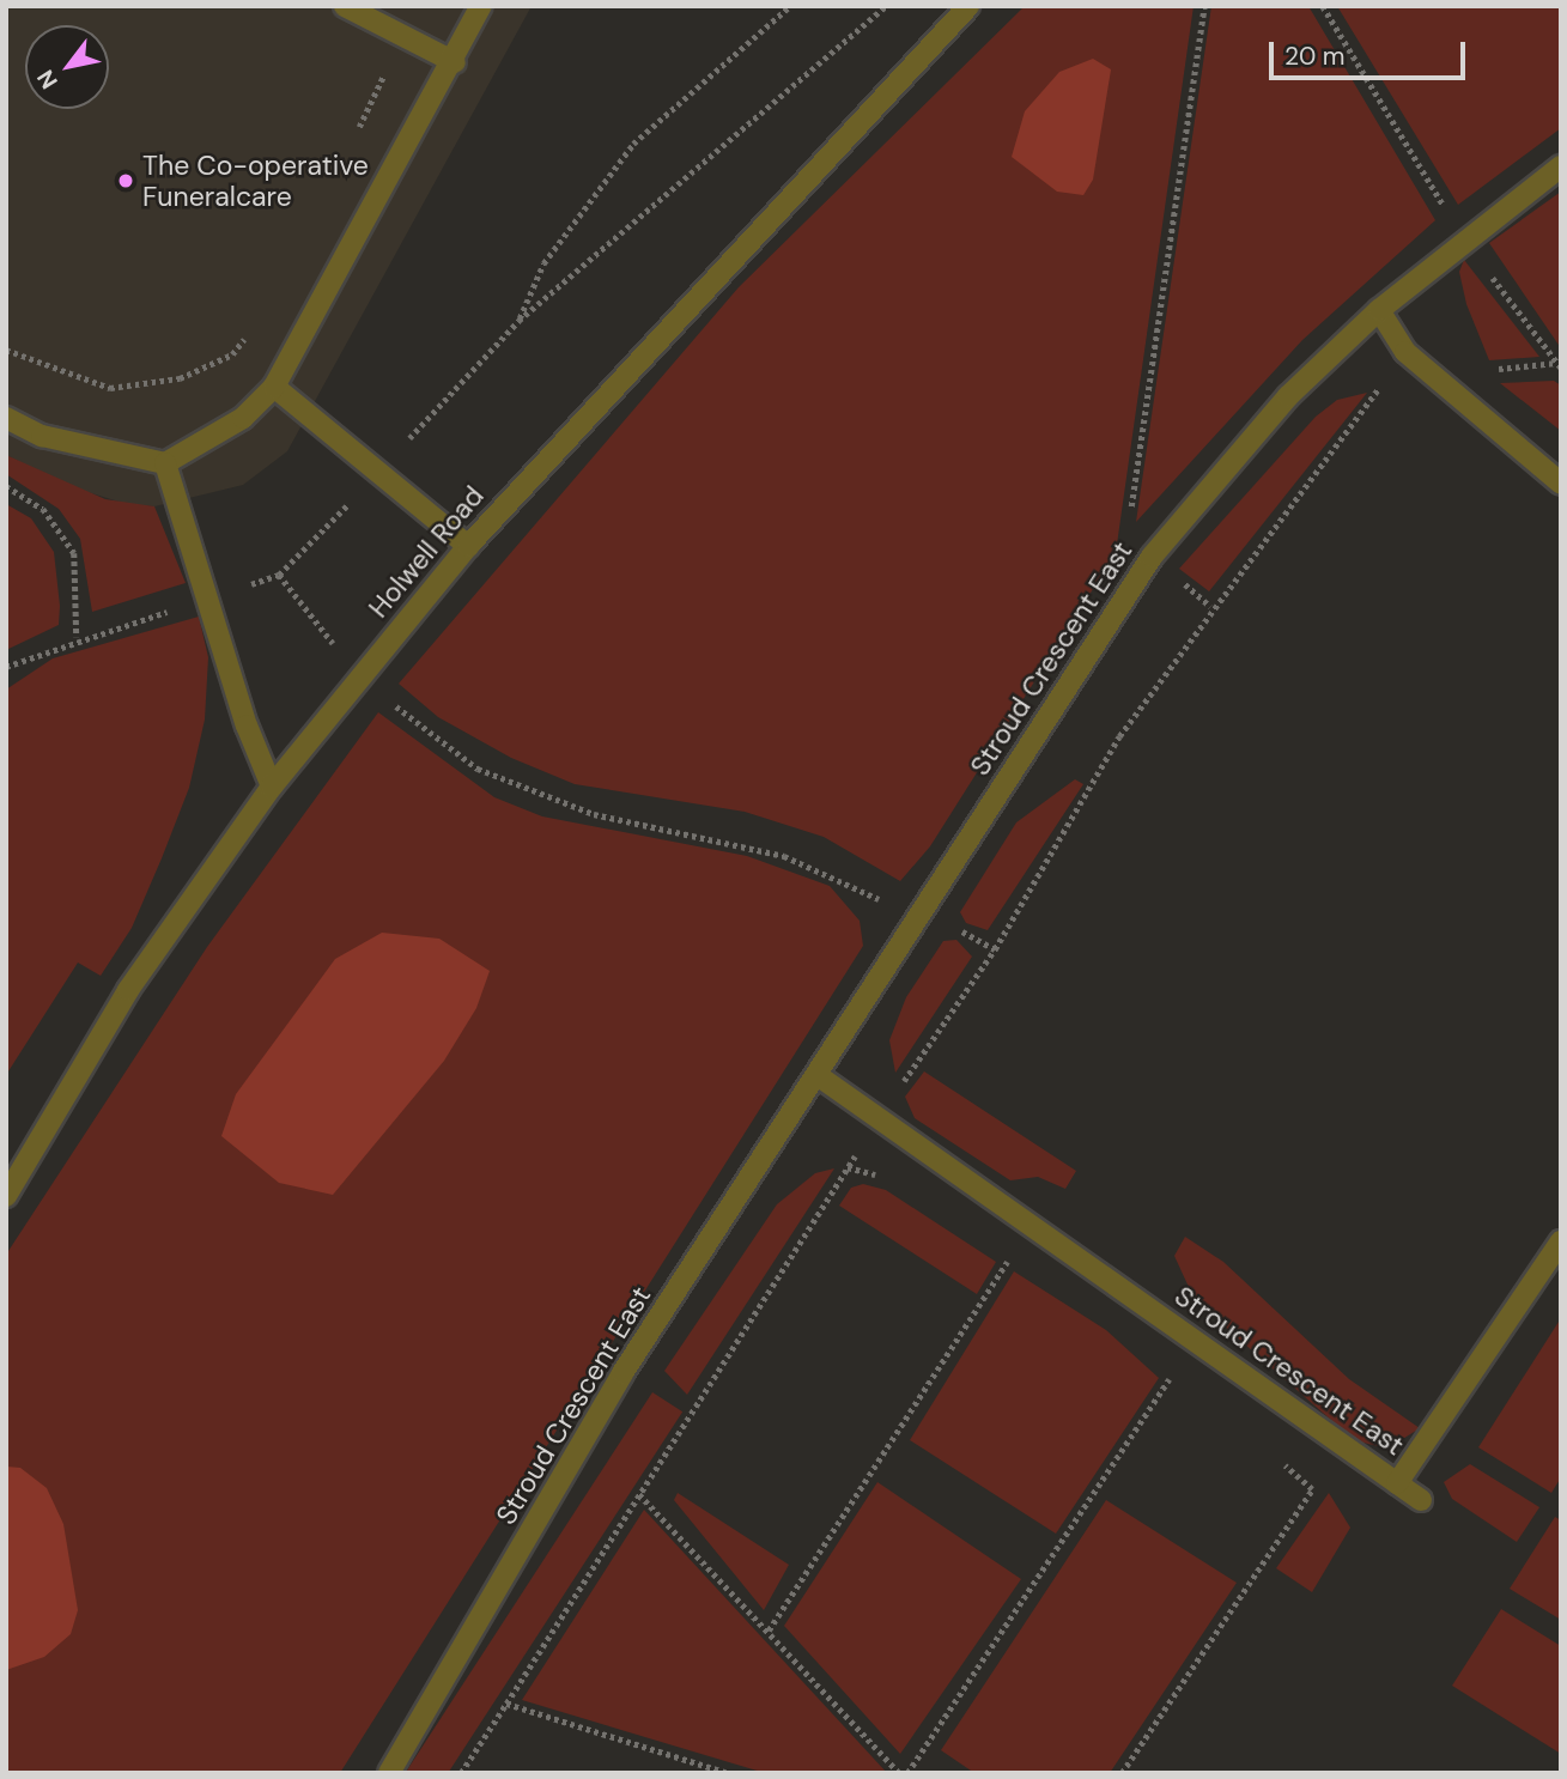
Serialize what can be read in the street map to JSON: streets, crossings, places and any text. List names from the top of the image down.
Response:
{
  "streets": {
    "street": ["Holwell Road", "Stroud Crescent East"]
  },
  "places": ["The Co-operative Funeralcare"],
  "scale_bar": "20 m",
  "north": "bottom left"
}
